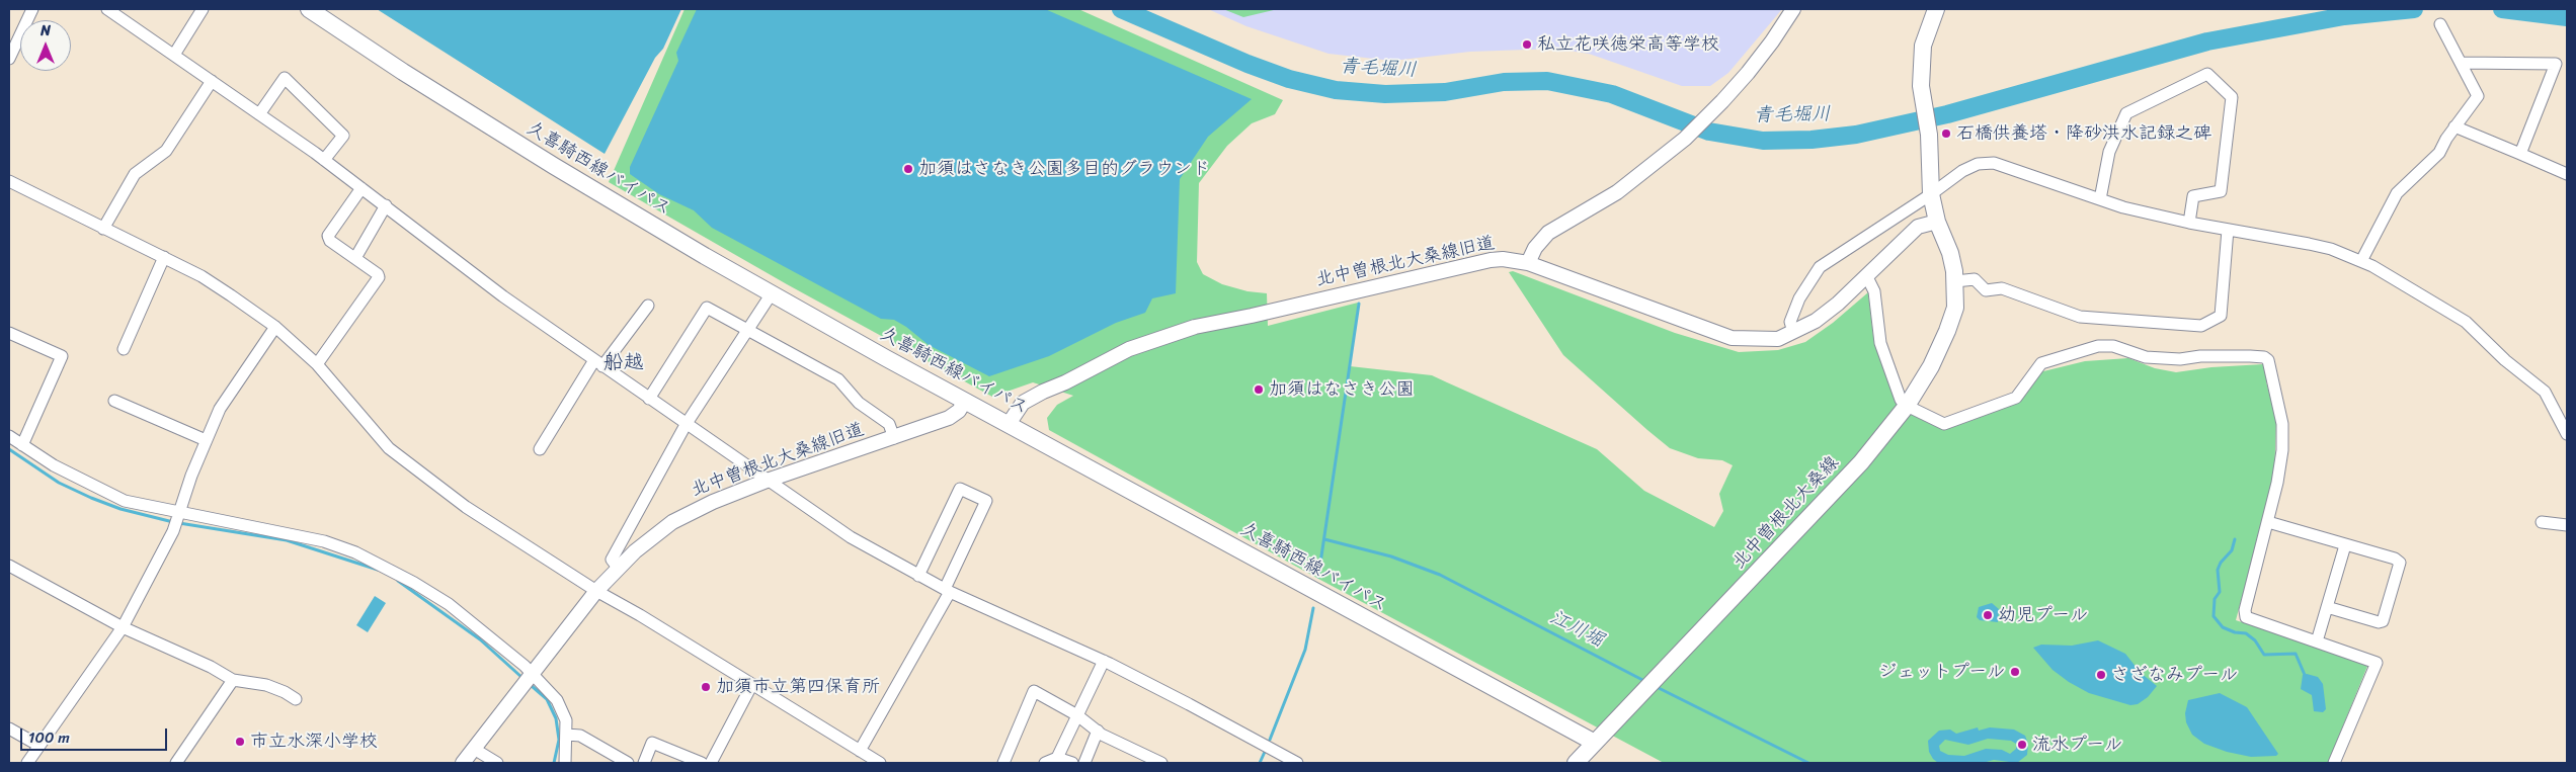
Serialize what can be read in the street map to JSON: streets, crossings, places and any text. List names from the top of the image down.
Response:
{
  "streets": {
    "main road": ["久喜騎西線バイパス", "北中曽根北大桑線"],
    "street": ["北中曽根北大桑線旧道"]
  },
  "crossings": [
    ["久喜騎西線バイパス", "北中曽根北大桑線旧道"],
    ["久喜騎西線バイパス", "北中曽根北大桑線"],
    ["北中曽根北大桑線旧道", "北中曽根北大桑線"]
  ],
  "districts": ["船越"],
  "water": ["青毛堀川", "江川堀"],
  "places": [
    "私立花咲徳栄高等学校",
    "石橋供養塔・降砂洪水記録之碑",
    "加須はさなき公園多目的グラウンド",
    "加須はなさき公園",
    "幼児プール",
    "ジェットプール",
    "さざなみプール",
    "加須市立第四保育所",
    "市立水深小学校",
    "流水プール"
  ],
  "scale_bar": "100 m",
  "north": "top"
}
